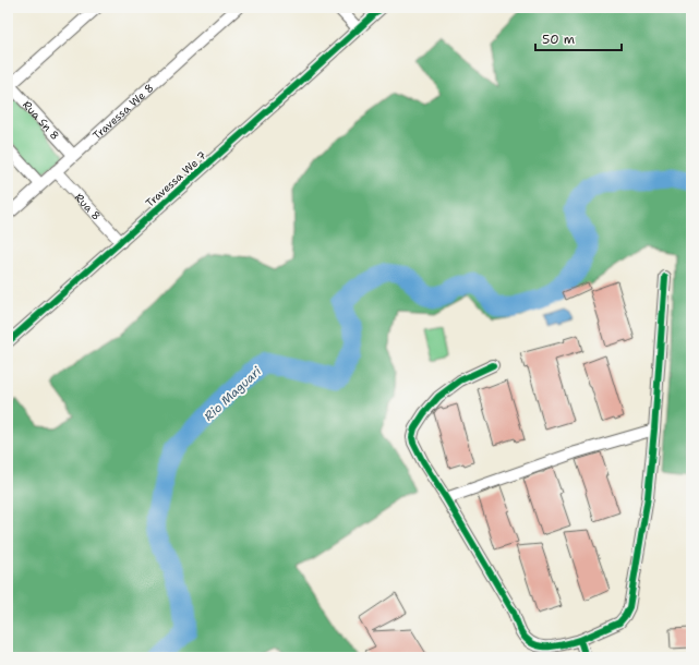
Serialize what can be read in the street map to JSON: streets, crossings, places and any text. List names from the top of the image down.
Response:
{
  "streets": {
    "street": [
      "Travessa We 8",
      "Rua Sn 8",
      "Travessa We 7",
      "Rua 8"
    ]
  },
  "crossings": [
    ["Travessa We 8", "Rua Sn 8"],
    ["Travessa We 8", "Rua 8"],
    ["Travessa We 7", "Rua 8"]
  ],
  "water": ["Rio Maguari"],
  "scale_bar": "50 m"
}
